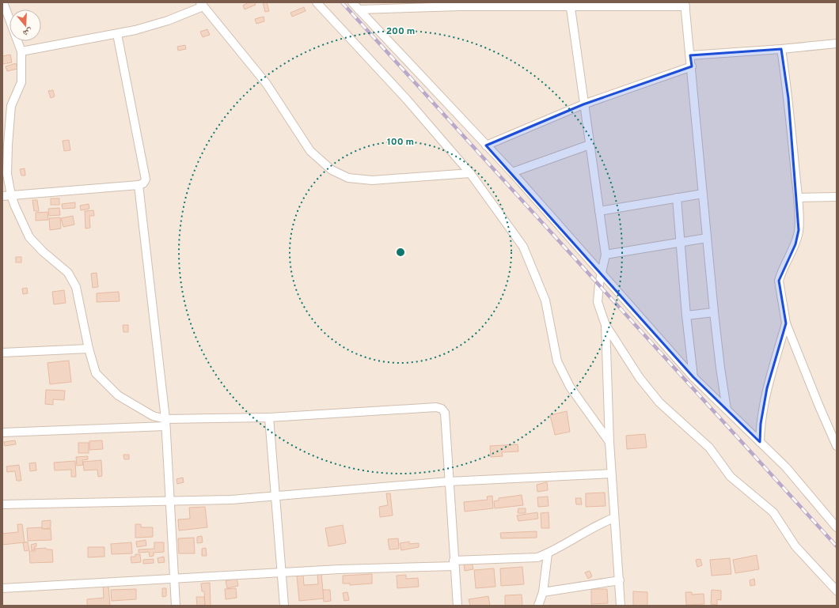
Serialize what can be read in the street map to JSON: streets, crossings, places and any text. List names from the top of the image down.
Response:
{
  "north": "bottom",
  "rings": ["200 m", "100 m"]
}
